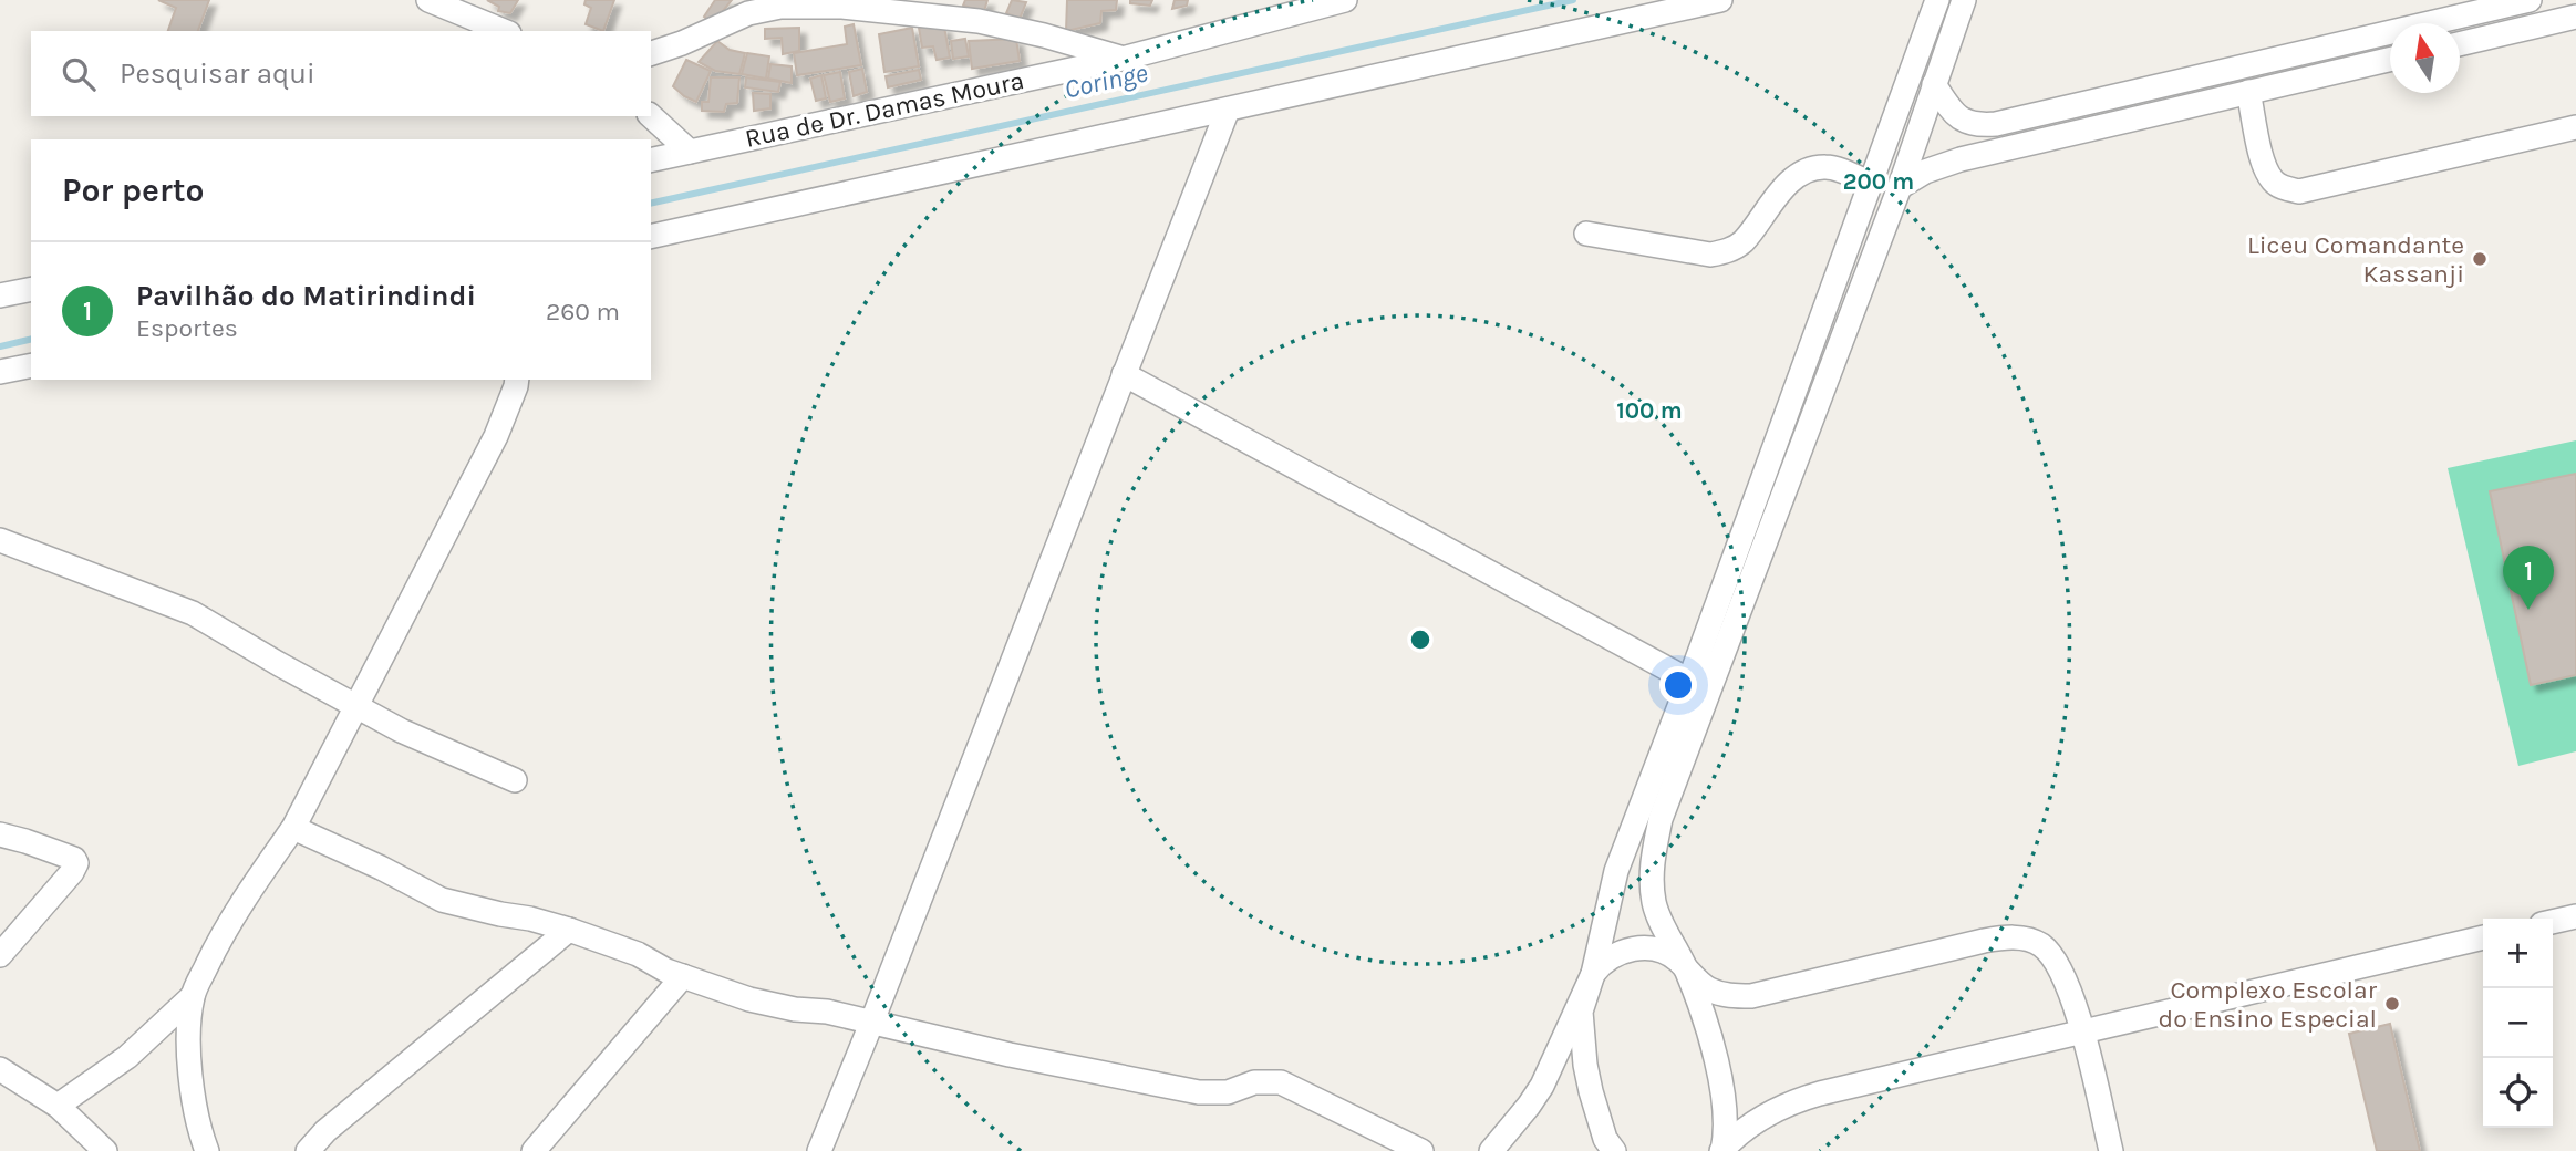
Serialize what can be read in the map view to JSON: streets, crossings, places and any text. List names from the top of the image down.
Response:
{
  "streets": {
    "street": ["Rua de Dr. Damas Moura"]
  },
  "water": ["Coringe"],
  "places": ["Liceu Comandante Kassanji", "Complexo Escolar do Ensino Especial"],
  "north": "top",
  "page": {
    "search": "Pesquisar aqui",
    "heading": "Por perto",
    "list": [
      {
        "mark": "1",
        "name": "Pavilhão do Matirindindi",
        "note": "Esportes",
        "value": "260 m"
      }
    ],
    "pins": "1",
    "map_buttons": ["+", "−"]
  },
  "rings": ["200 m", "100 m"]
}
